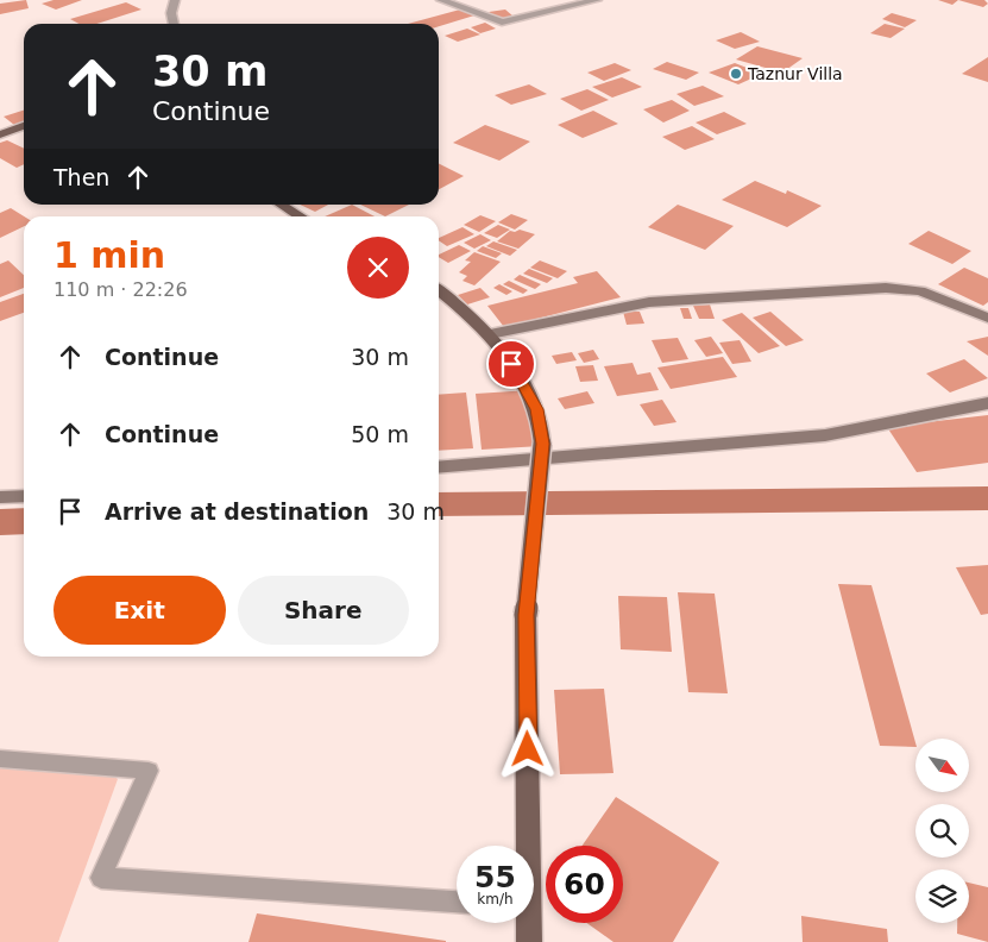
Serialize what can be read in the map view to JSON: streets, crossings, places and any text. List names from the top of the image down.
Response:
{
  "places": ["Taznur Villa"],
  "north": "bottom right",
  "page": {
    "turn": ["30 m", "Continue"],
    "then": "Then",
    "heading": ["1 min", "110 m · 22:26"],
    "list": [
      {
        "name": "Continue",
        "value": "30 m"
      },
      {
        "name": "Continue",
        "value": "50 m"
      },
      {
        "name": "Arrive at destination",
        "value": "30 m"
      }
    ],
    "buttons": ["Exit", "Share"],
    "speed": "55 km/h",
    "limit": "60"
  }
}
